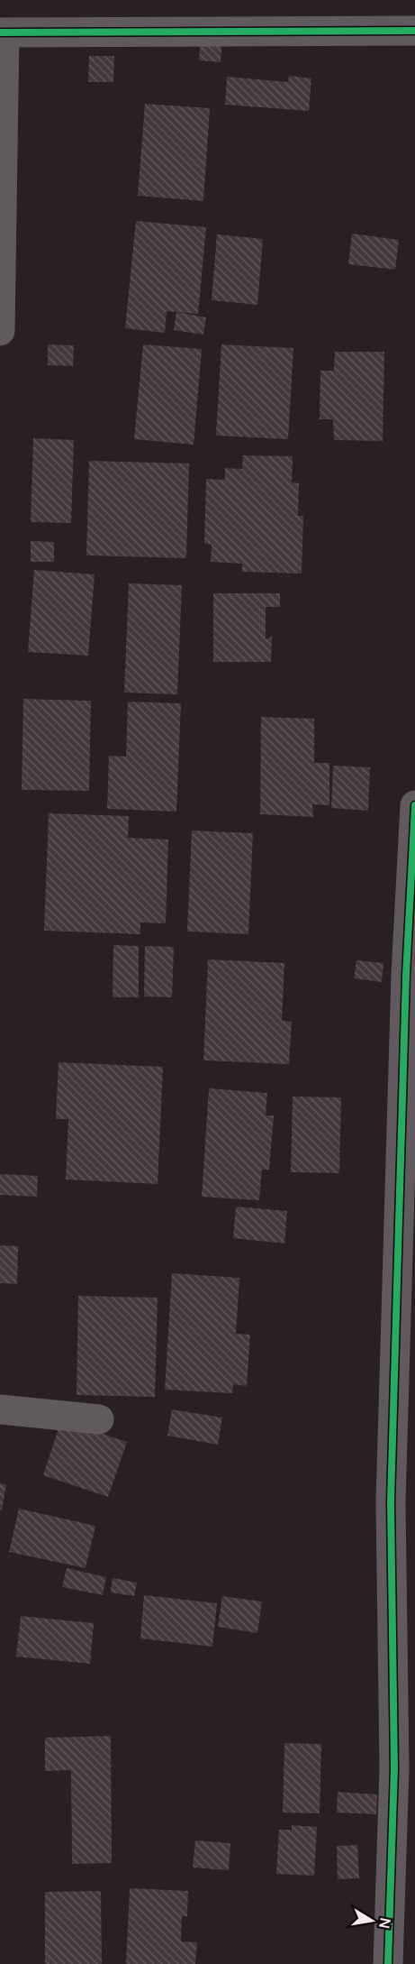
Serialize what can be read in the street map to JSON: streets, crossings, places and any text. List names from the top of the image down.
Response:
{
  "north": "right"
}
